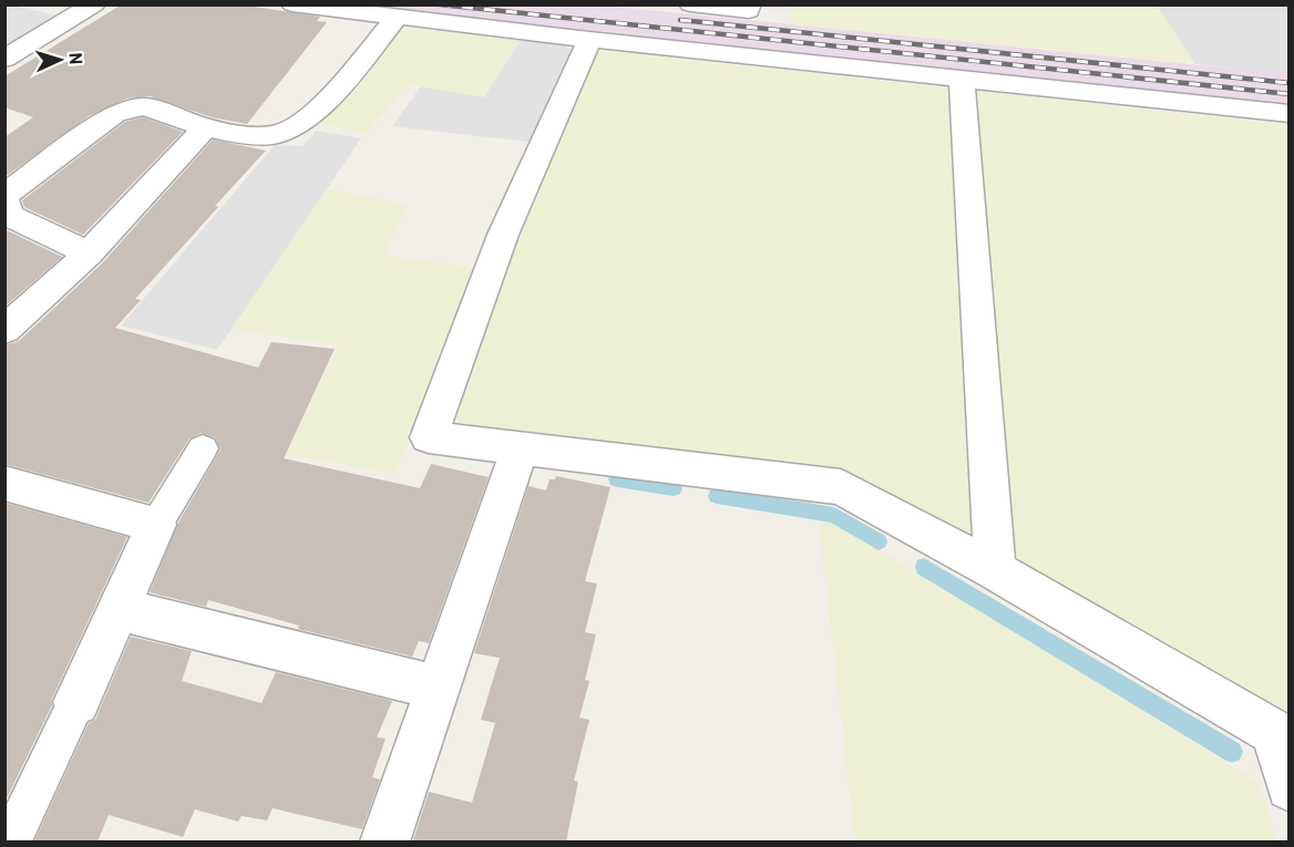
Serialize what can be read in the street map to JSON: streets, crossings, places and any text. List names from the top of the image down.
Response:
{
  "north": "right"
}
